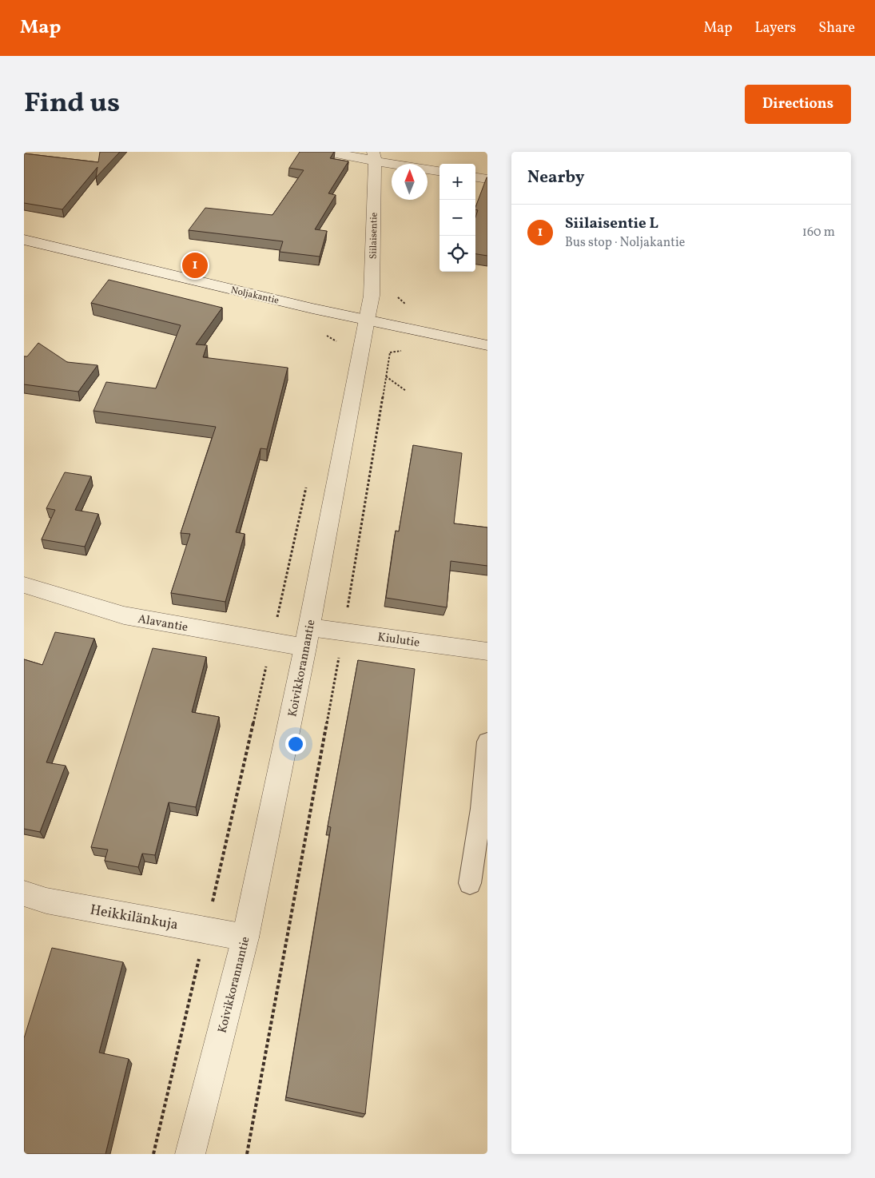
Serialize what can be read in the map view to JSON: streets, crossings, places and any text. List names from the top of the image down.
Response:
{
  "streets": {
    "street": [
      "Siilaisentie",
      "Noljakantie",
      "Alavantie",
      "Kiulutie",
      "Koivikkorannantie",
      "Heikkilänkuja"
    ]
  },
  "crossings": [
    ["Siilaisentie", "Noljakantie"],
    ["Siilaisentie", "Koivikkorannantie"],
    ["Noljakantie", "Koivikkorannantie"],
    ["Alavantie", "Kiulutie"],
    ["Alavantie", "Koivikkorannantie"],
    ["Kiulutie", "Koivikkorannantie"],
    ["Koivikkorannantie", "Heikkilänkuja"]
  ],
  "north": "top",
  "page": {
    "header": "Map",
    "nav": ["Map", "Layers", "Share"],
    "title": "Find us",
    "buttons": "Directions",
    "heading": "Nearby",
    "map_buttons": ["+", "−"],
    "list": [
      {
        "mark": "1",
        "name": "Siilaisentie L",
        "note": "Bus stop · Noljakantie",
        "value": "160 m"
      }
    ],
    "pins": "1"
  }
}
